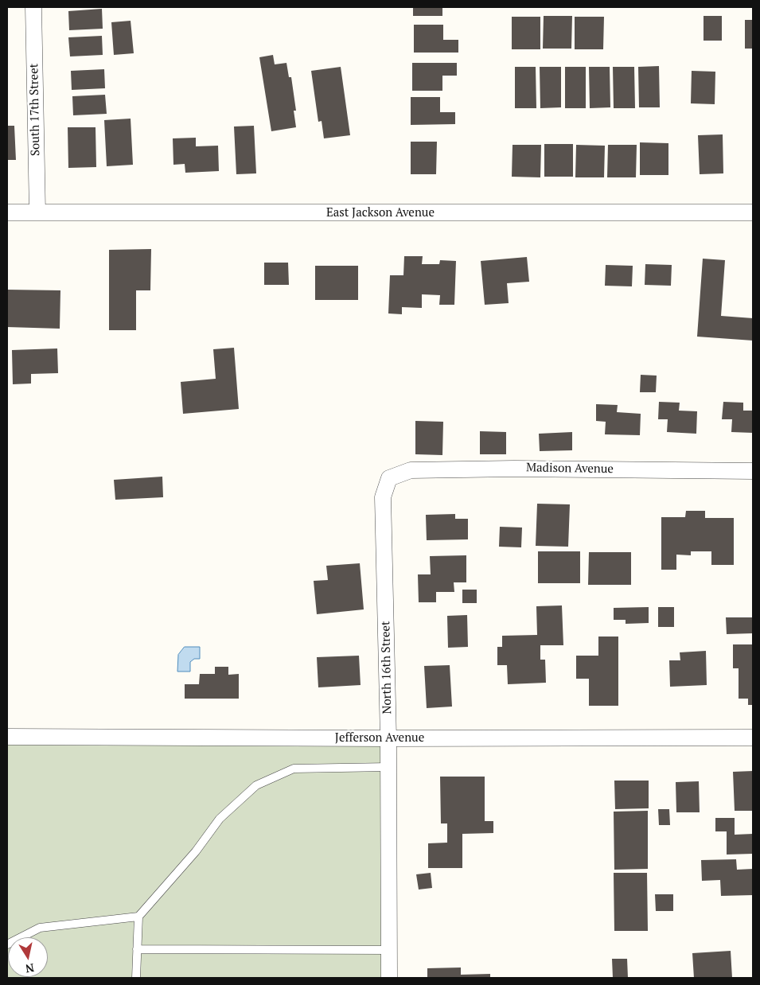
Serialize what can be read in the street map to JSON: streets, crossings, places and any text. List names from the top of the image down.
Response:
{
  "streets": {
    "street": [
      "South 17th Street",
      "East Jackson Avenue",
      "Madison Avenue",
      "North 16th Street",
      "Jefferson Avenue"
    ]
  },
  "crossings": [
    ["South 17th Street", "East Jackson Avenue"],
    ["Madison Avenue", "North 16th Street"],
    ["North 16th Street", "Jefferson Avenue"]
  ],
  "north": "bottom"
}
